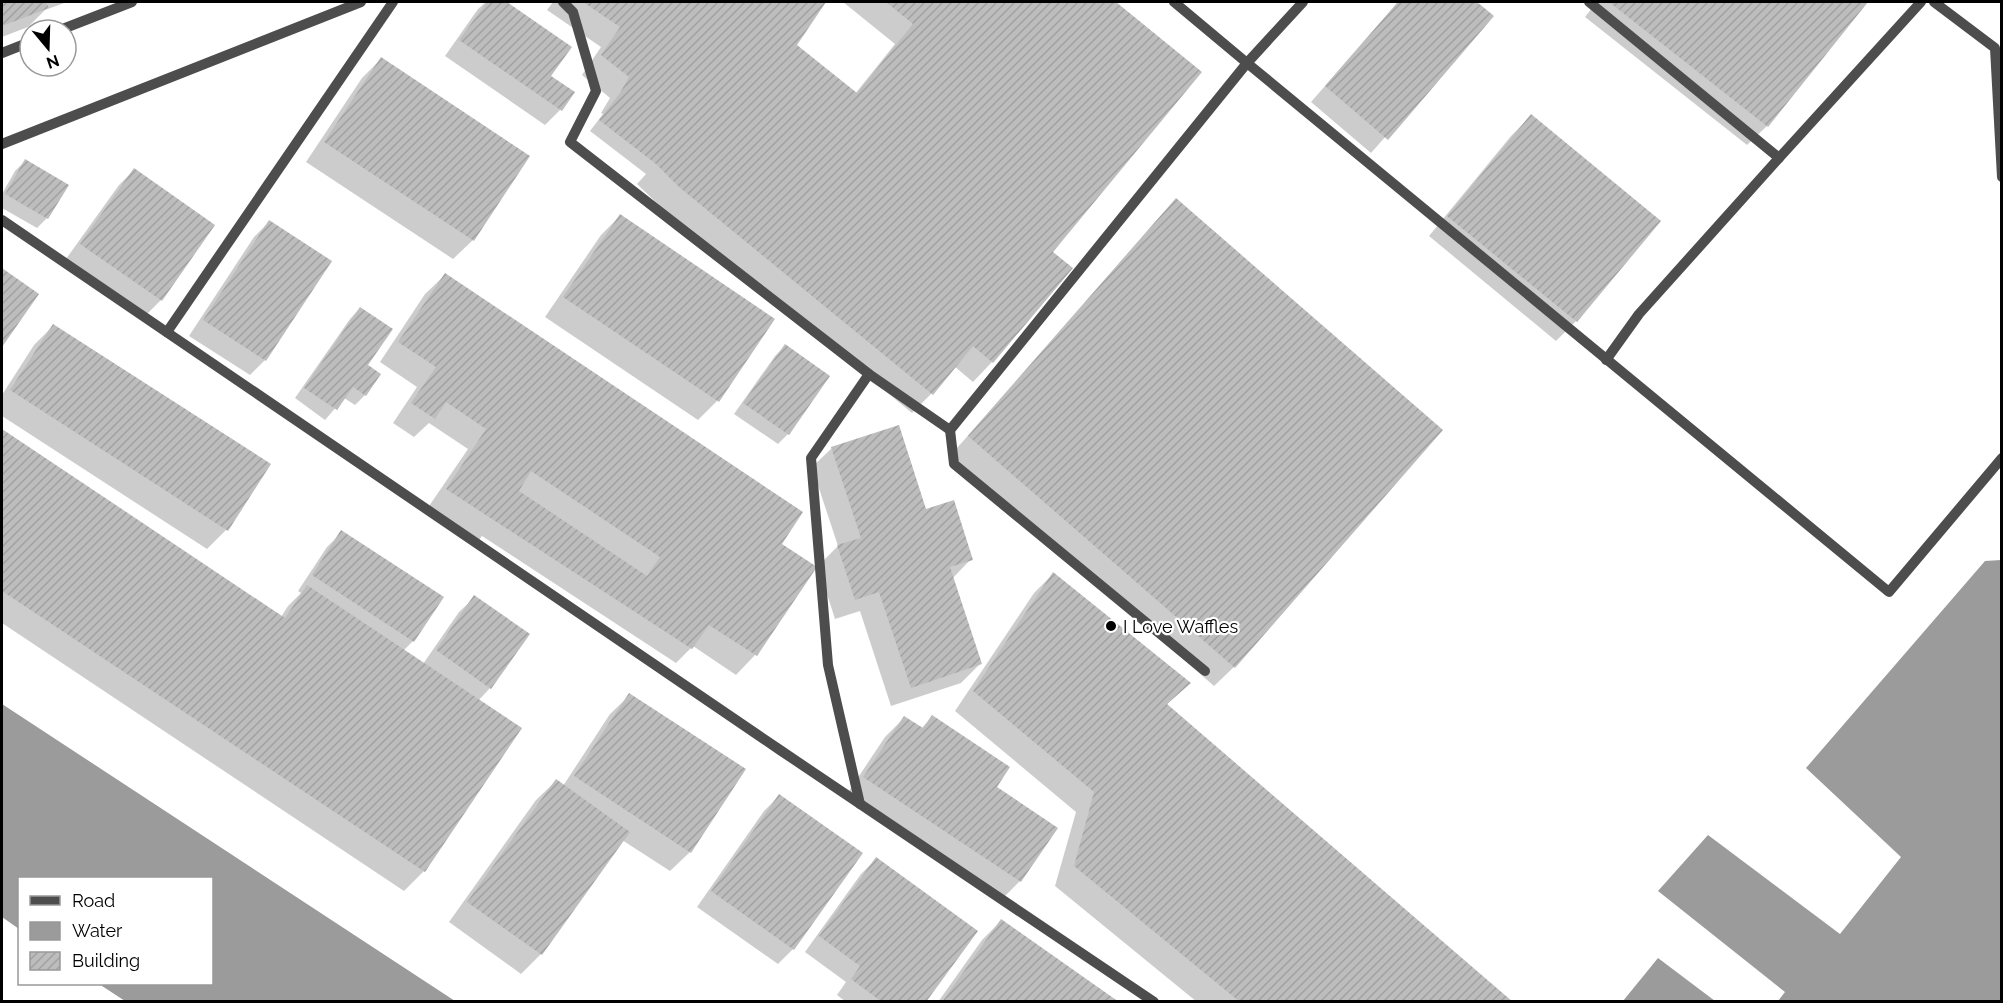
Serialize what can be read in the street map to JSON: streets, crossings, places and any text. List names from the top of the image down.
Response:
{
  "places": ["I Love Waffles"],
  "legend": ["Road", "Water", "Building"],
  "north": "bottom"
}
